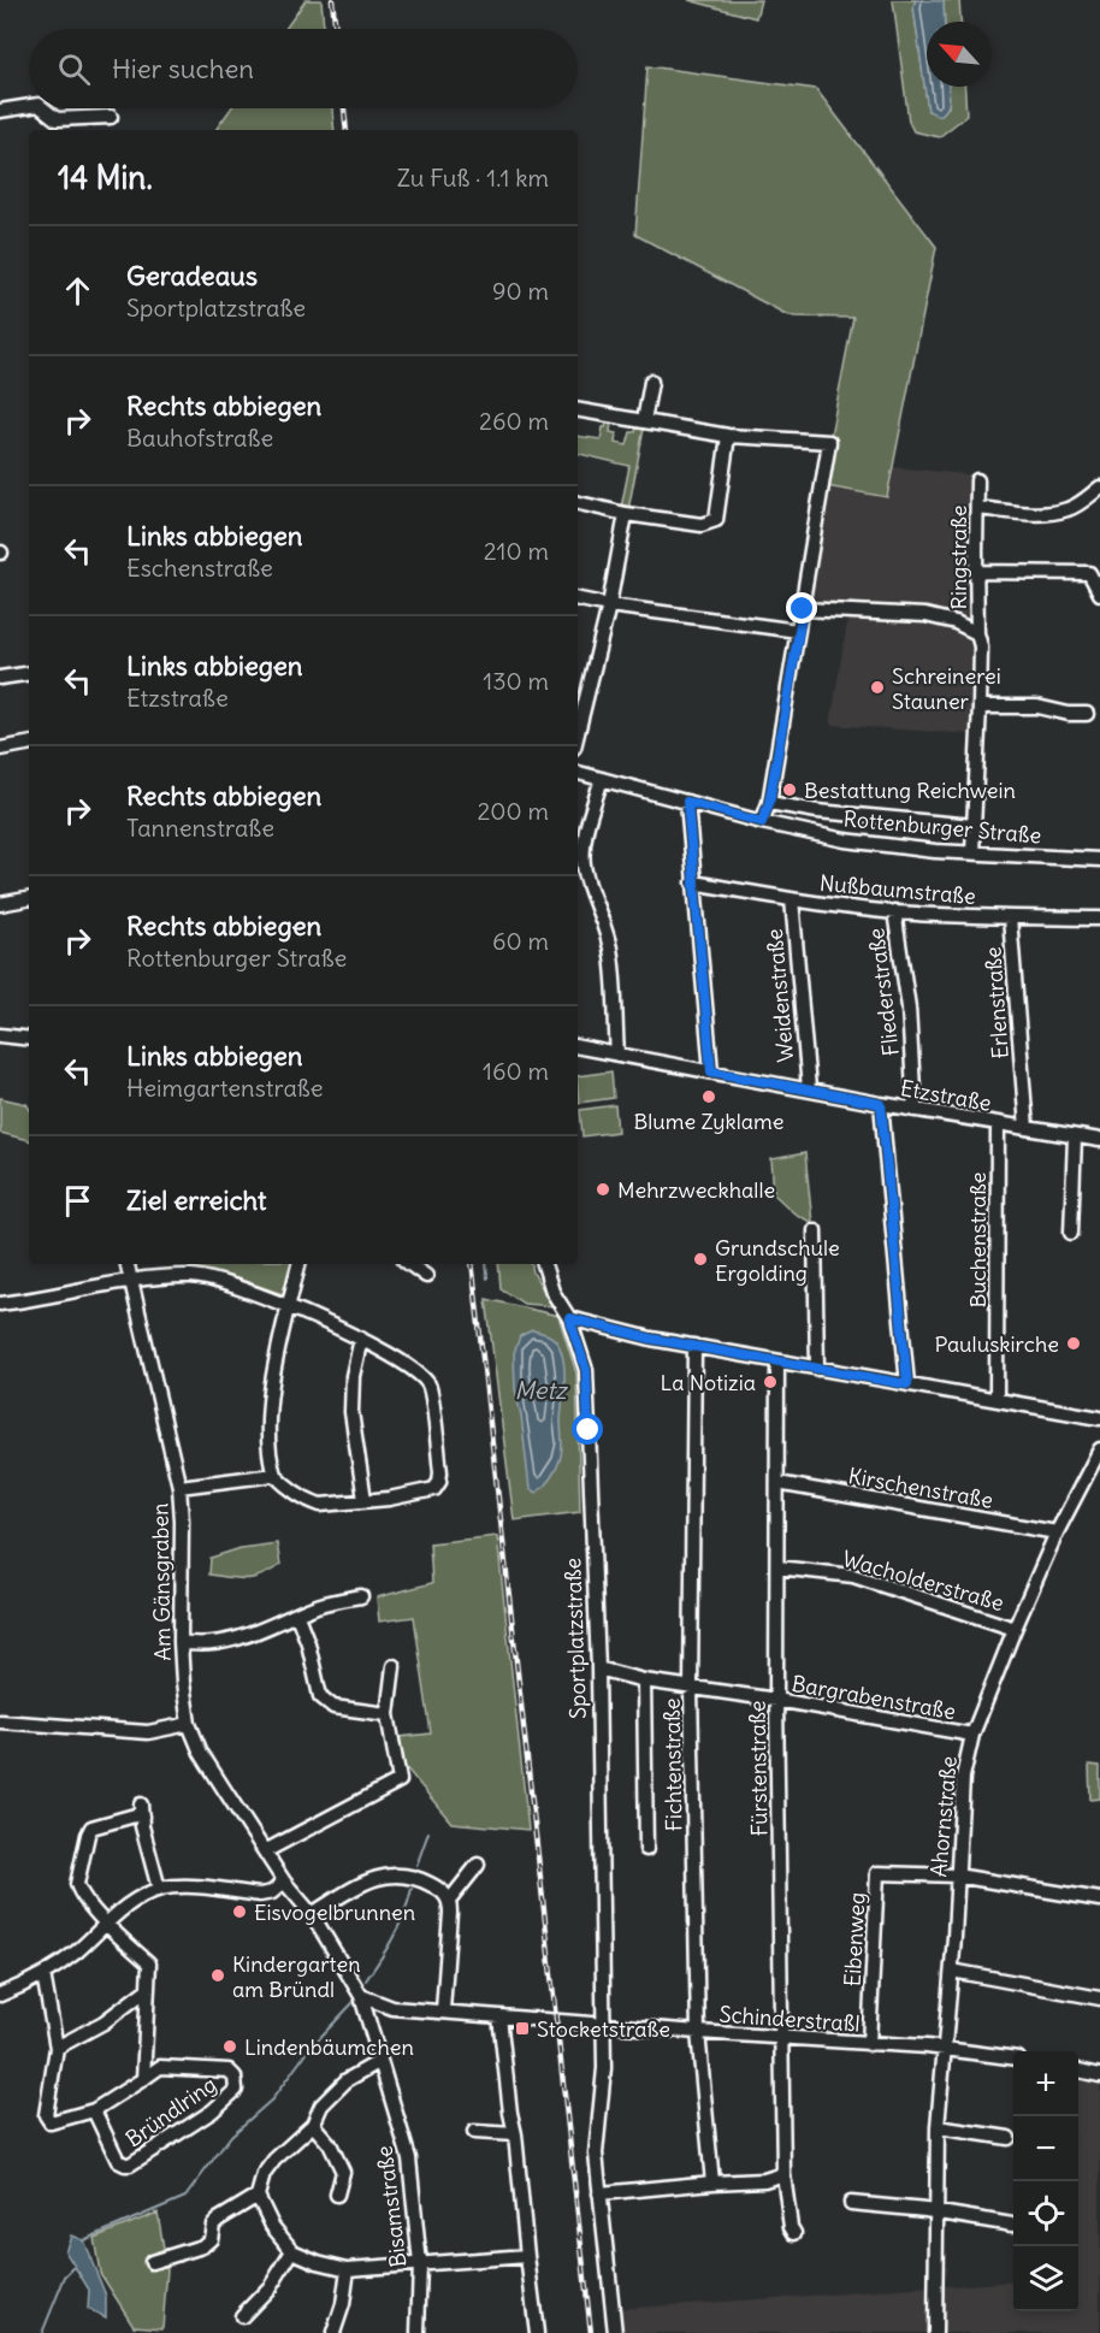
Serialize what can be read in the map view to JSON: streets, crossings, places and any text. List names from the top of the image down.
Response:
{
  "streets": {
    "street": [
      "Ringstraße",
      "Rottenburger Straße",
      "Nußbaumstraße",
      "Fliederstraße",
      "Weidenstraße",
      "Erlenstraße",
      "Etzstraße",
      "Buchenstraße",
      "Kirschenstraße",
      "Wacholderstraße",
      "Am Gänsgraben",
      "Sportplatzstraße",
      "Bargrabenstraße",
      "Fichtenstraße",
      "Fürstenstraße",
      "Ahornstraße",
      "Eibenweg",
      "Schinderstraßl",
      "Bründlring",
      "Bisamstraße"
    ]
  },
  "crossings": [
    ["Ringstraße", "Rottenburger Straße"],
    ["Nußbaumstraße", "Fliederstraße"],
    ["Nußbaumstraße", "Weidenstraße"],
    ["Nußbaumstraße", "Erlenstraße"],
    ["Fliederstraße", "Etzstraße"],
    ["Weidenstraße", "Etzstraße"],
    ["Erlenstraße", "Etzstraße"],
    ["Etzstraße", "Buchenstraße"],
    ["Kirschenstraße", "Fürstenstraße"],
    ["Kirschenstraße", "Ahornstraße"],
    ["Wacholderstraße", "Fürstenstraße"],
    ["Wacholderstraße", "Ahornstraße"],
    ["Am Gänsgraben", "Bisamstraße"],
    ["Sportplatzstraße", "Bargrabenstraße"],
    ["Sportplatzstraße", "Schinderstraßl"],
    ["Bargrabenstraße", "Fichtenstraße"],
    ["Bargrabenstraße", "Fürstenstraße"],
    ["Bargrabenstraße", "Ahornstraße"],
    ["Fichtenstraße", "Schinderstraßl"],
    ["Fürstenstraße", "Schinderstraßl"],
    ["Ahornstraße", "Eibenweg"],
    ["Ahornstraße", "Schinderstraßl"],
    ["Eibenweg", "Schinderstraßl"],
    ["Schinderstraßl", "Bisamstraße"]
  ],
  "water": ["Metz"],
  "places": {
    "other": [
      "Schreinerei Stauner",
      "Bestattung Reichwein",
      "Blume Zyklame",
      "Mehrzweckhalle",
      "Grundschule Ergolding",
      "Pauluskirche",
      "La Notizia",
      "Eisvogelbrunnen",
      "Kindergarten am Bründl",
      "Lindenbäumchen"
    ],
    "transit": ["Stocketstraße"]
  },
  "north": "top left",
  "page": {
    "search": "Hier suchen",
    "heading": ["14 Min.", "Zu Fuß · 1.1 km"],
    "list": [
      ["Geradeaus", "Sportplatzstraße", "90 m"],
      ["Rechts abbiegen", "Bauhofstraße", "260 m"],
      ["Links abbiegen", "Eschenstraße", "210 m"],
      ["Links abbiegen", "Etzstraße", "130 m"],
      ["Rechts abbiegen", "Tannenstraße", "200 m"],
      ["Rechts abbiegen", "Rottenburger Straße", "60 m"],
      ["Links abbiegen", "Heimgartenstraße", "160 m"],
      "Ziel erreicht"
    ],
    "map_buttons": ["+", "−"]
  }
}
